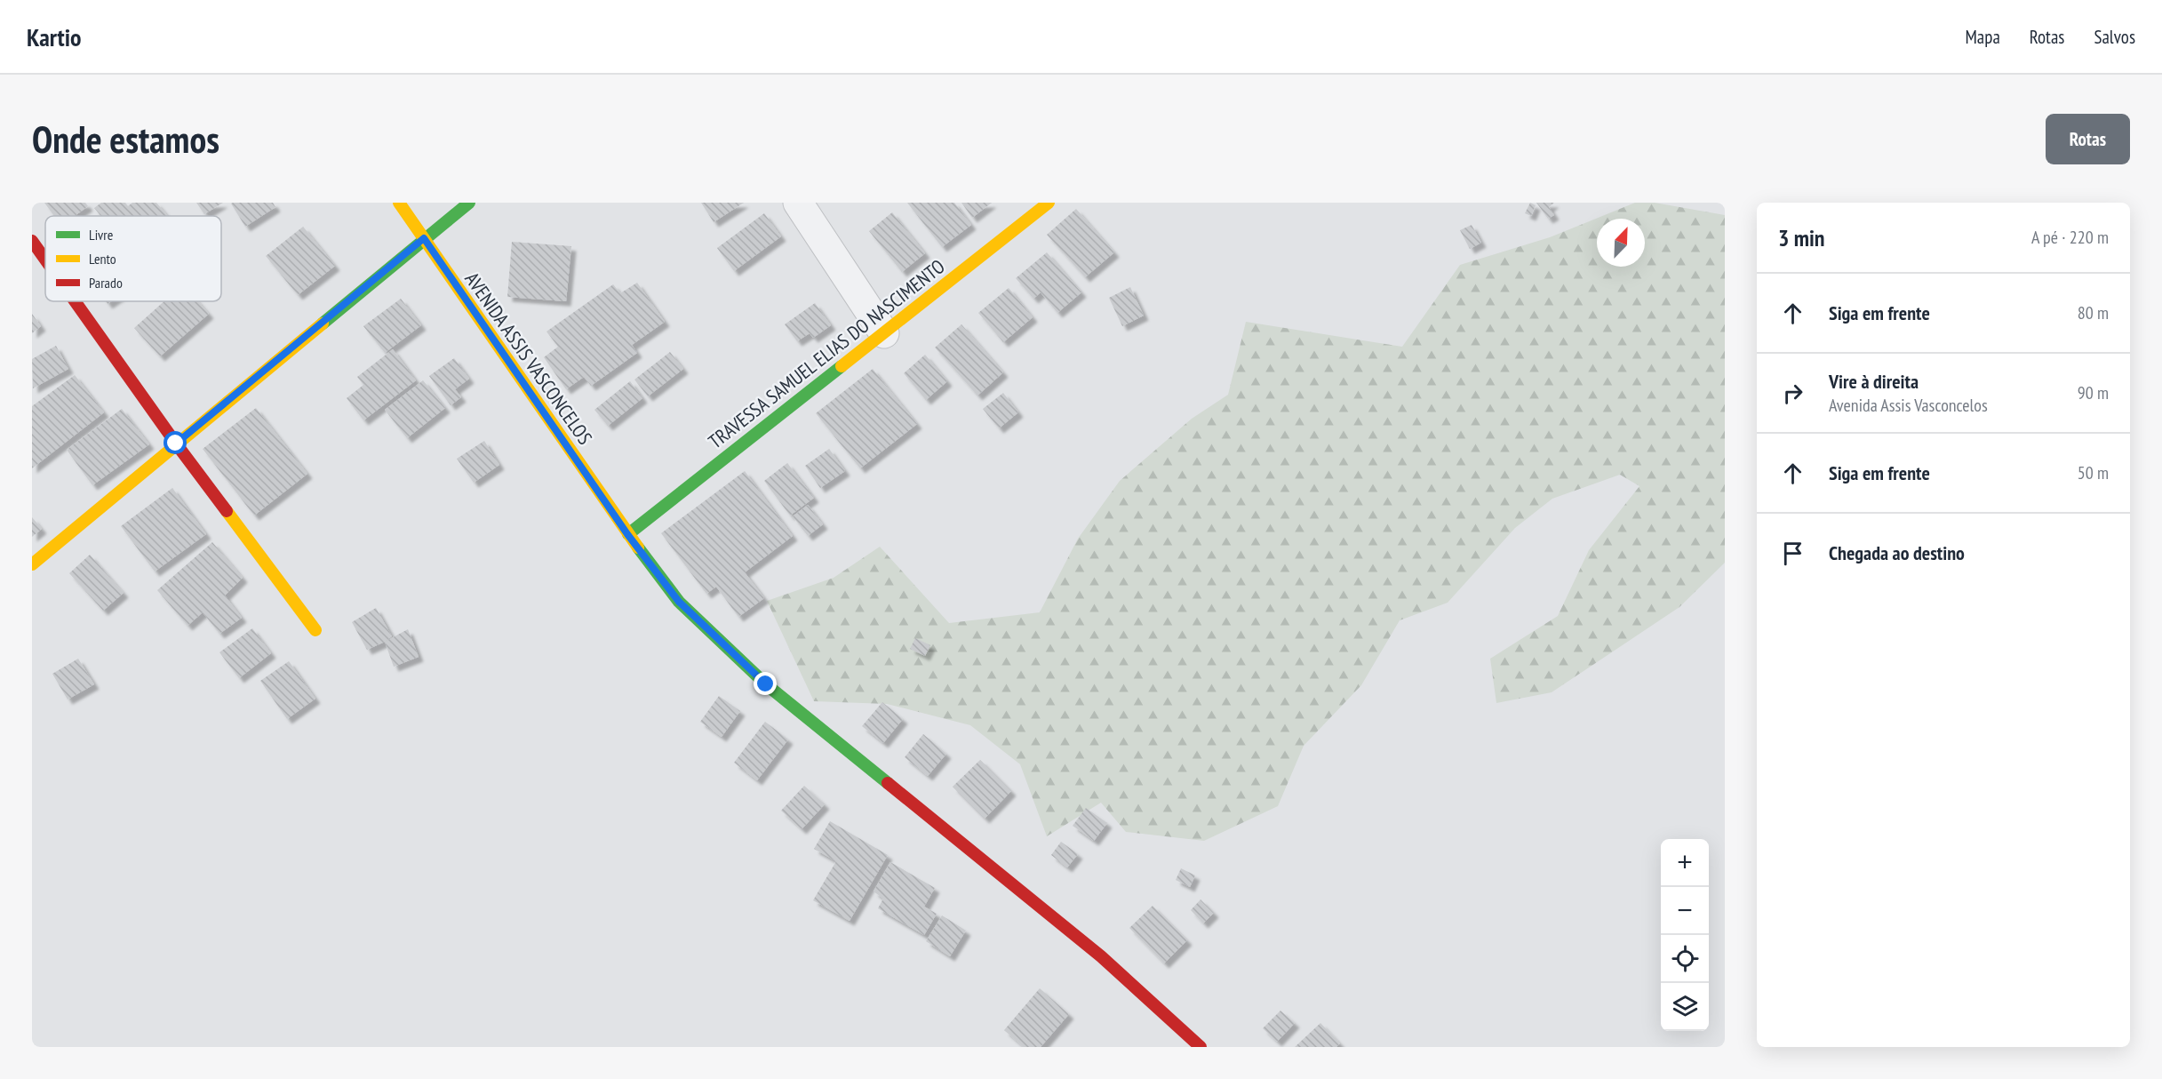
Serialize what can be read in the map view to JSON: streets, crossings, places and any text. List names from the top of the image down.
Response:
{
  "streets": {
    "street": ["TRAVESSA SAMUEL ELIAS DO NASCIMENTO", "AVENIDA ASSIS VASCONCELOS"]
  },
  "crossings": [
    ["TRAVESSA SAMUEL ELIAS DO NASCIMENTO", "AVENIDA ASSIS VASCONCELOS"]
  ],
  "legend": ["Livre", "Lento", "Parado"],
  "north": "top right",
  "page": {
    "header": "Kartio",
    "nav": ["Mapa", "Rotas", "Salvos"],
    "buttons": "Rotas",
    "title": "Onde estamos",
    "heading": ["3 min", "A pé · 220 m"],
    "list": [
      ["Siga em frente", "80 m"],
      ["Vire à direita", "Avenida Assis Vasconcelos", "90 m"],
      ["Siga em frente", "50 m"],
      "Chegada ao destino"
    ],
    "map_buttons": ["+", "−"]
  }
}
